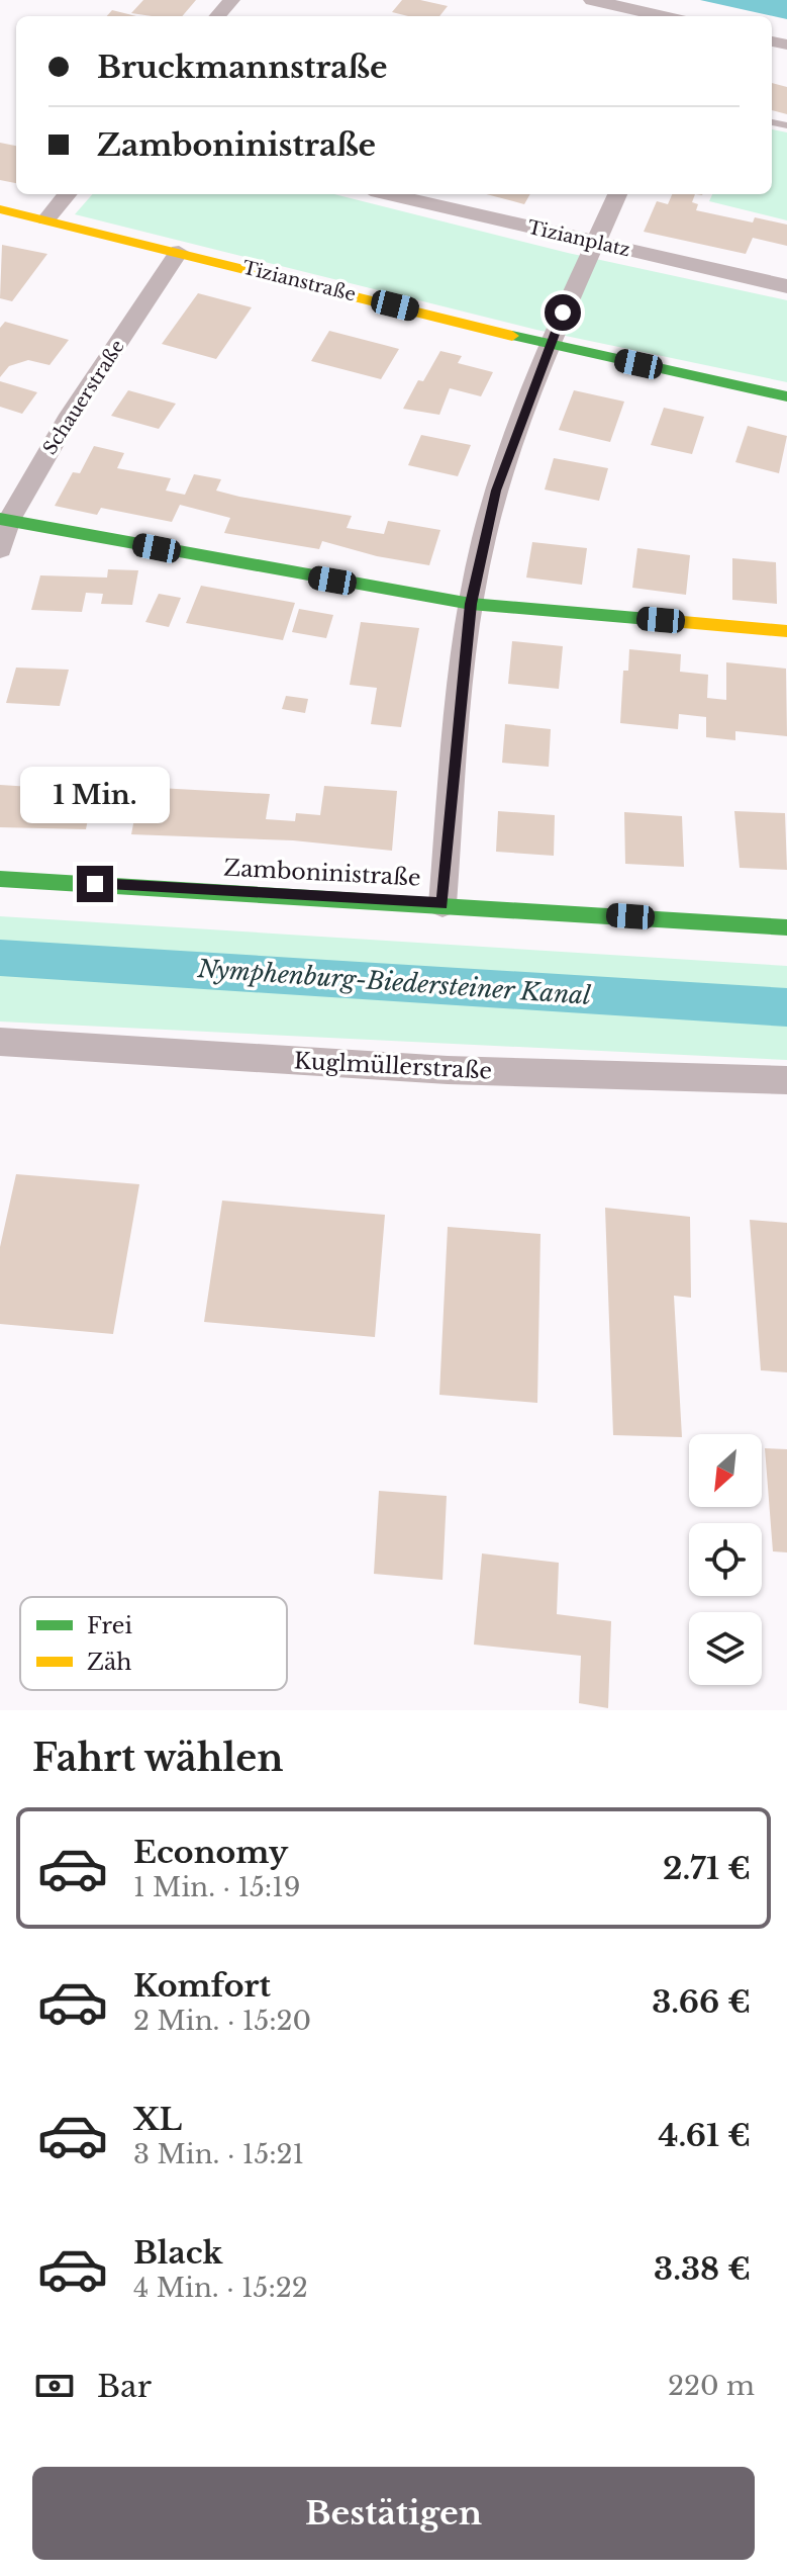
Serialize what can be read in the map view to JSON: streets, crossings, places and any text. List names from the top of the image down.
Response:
{
  "streets": {
    "street": [
      "Tizianplatz",
      "Tizianstraße",
      "Schauerstraße",
      "Zamboninistraße",
      "Kuglmüllerstraße"
    ]
  },
  "crossings": [
    ["Tizianstraße", "Schauerstraße"]
  ],
  "water": ["Nymphenburg-Biedersteiner Kanal"],
  "legend": ["Frei", "Zäh"],
  "north": "bottom left",
  "page": {
    "banner": ["Bruckmannstraße", "Zamboninistraße"],
    "bubble": "1 Min.",
    "heading": "Fahrt wählen",
    "list": [
      {
        "name": "Economy",
        "note": "1 Min. · 15:19",
        "value": "2.71 €"
      },
      {
        "name": "Komfort",
        "note": "2 Min. · 15:20",
        "value": "3.66 €"
      },
      {
        "name": "XL",
        "note": "3 Min. · 15:21",
        "value": "4.61 €"
      },
      {
        "name": "Black",
        "note": "4 Min. · 15:22",
        "value": "3.38 €"
      }
    ],
    "pay": ["Bar", "220 m"],
    "buttons": "Bestätigen"
  }
}
